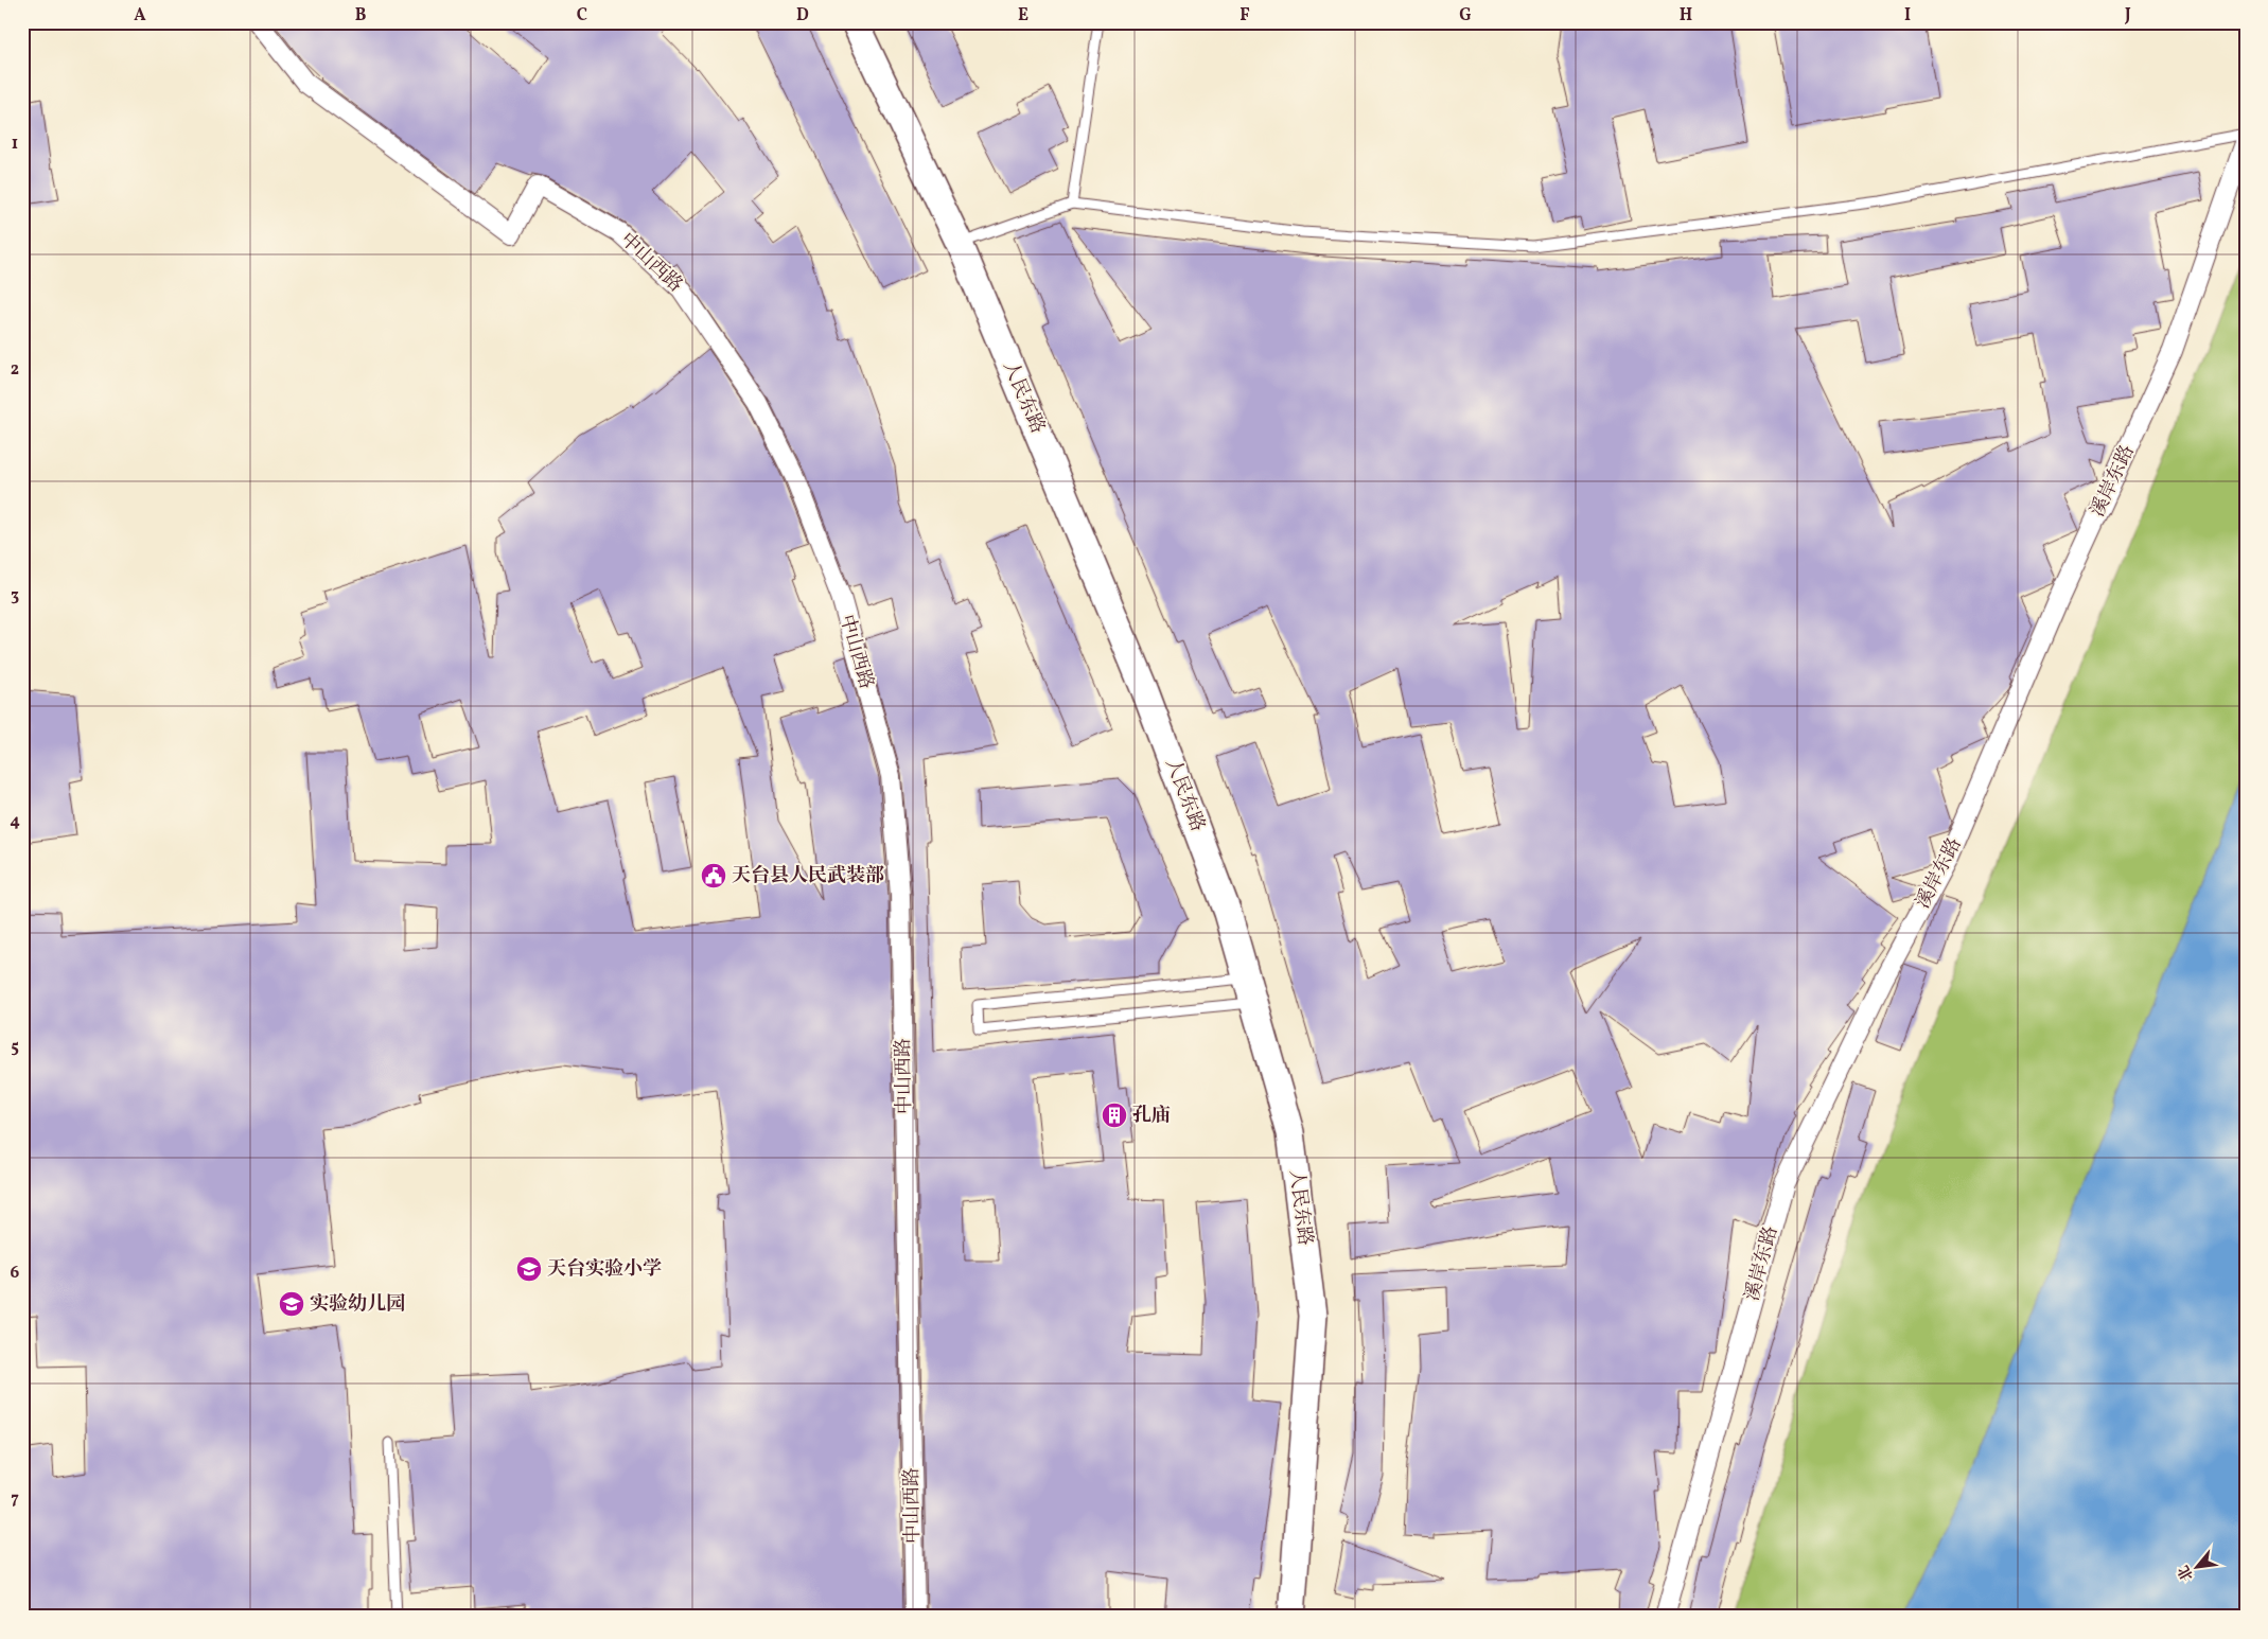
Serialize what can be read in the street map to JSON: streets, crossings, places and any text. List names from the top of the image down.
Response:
{
  "streets": {
    "main road": ["人民东路"],
    "street": ["中山西路", "溪岸东路"]
  },
  "places": {
    "public building": ["天台县人民武装部"],
    "building": ["孔庙"],
    "school or university": ["天台实验小学", "实验幼儿园"]
  },
  "north": "bottom left",
  "grid": {
    "columns": [
      "A",
      "B",
      "C",
      "D",
      "E",
      "F",
      "G",
      "H",
      "I",
      "J"
    ],
    "rows": [
      "1",
      "2",
      "3",
      "4",
      "5",
      "6",
      "7"
    ]
  }
}
